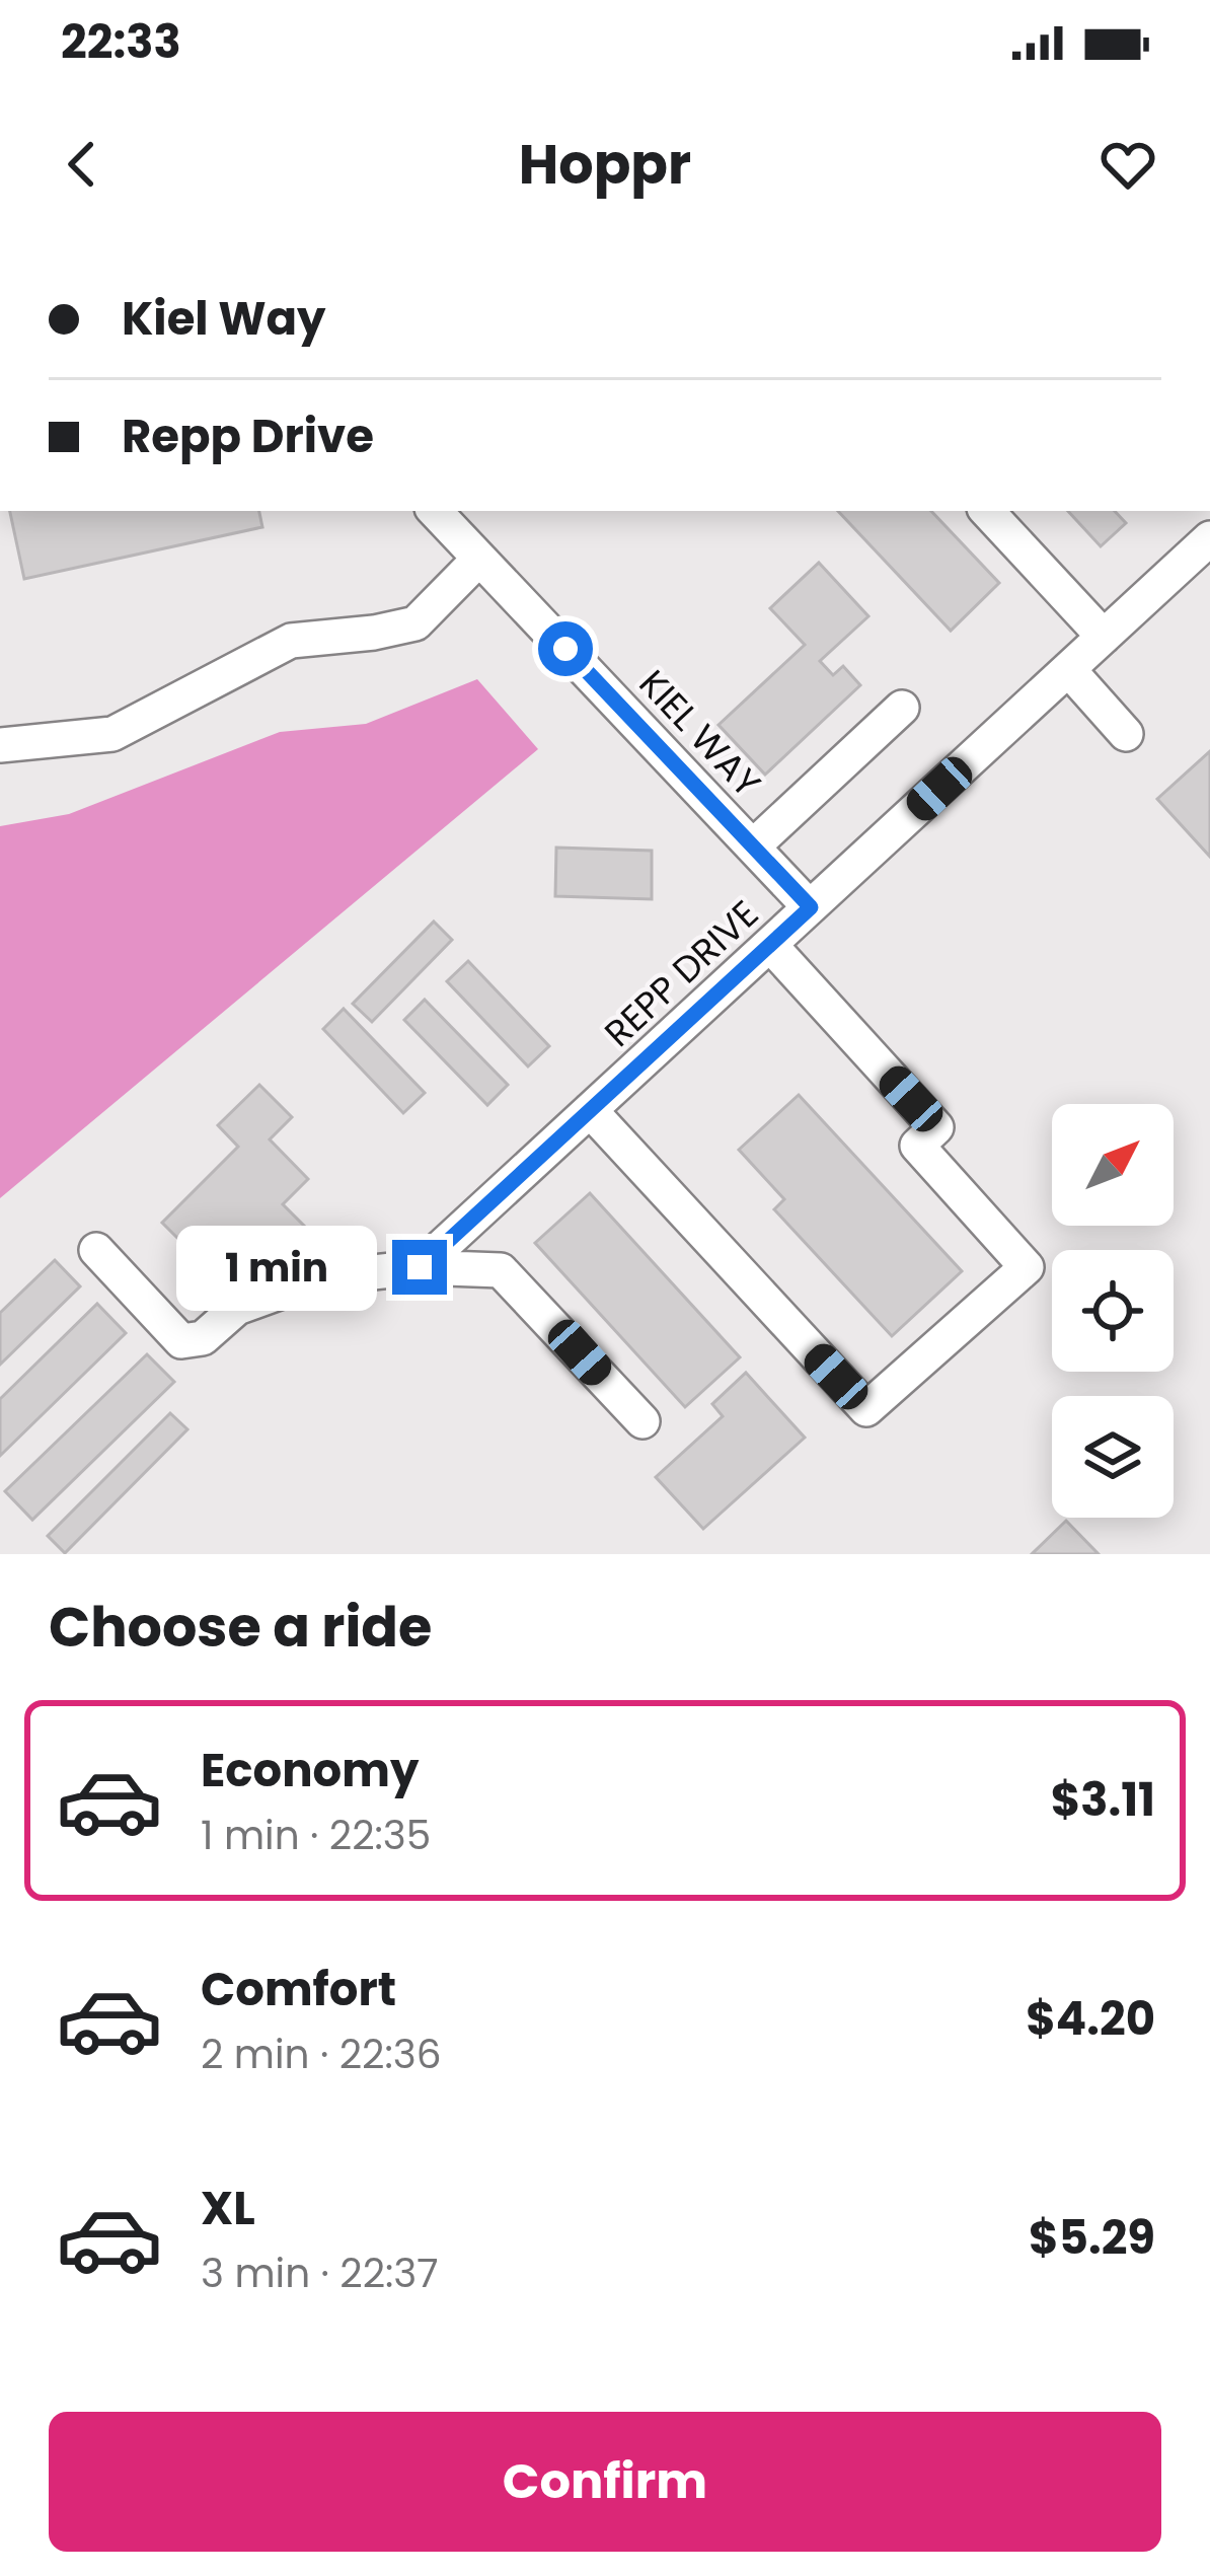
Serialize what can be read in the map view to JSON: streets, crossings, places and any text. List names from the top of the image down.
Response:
{
  "streets": {
    "street": ["KIEL WAY", "REPP DRIVE"]
  },
  "crossings": [
    ["KIEL WAY", "REPP DRIVE"]
  ],
  "north": "top right",
  "page": {
    "status": "22:33",
    "header": "Hoppr",
    "banner": ["Kiel Way", "Repp Drive"],
    "bubble": "1 min",
    "heading": "Choose a ride",
    "list": [
      {
        "name": "Economy",
        "note": "1 min · 22:35",
        "value": "$3.11"
      },
      {
        "name": "Comfort",
        "note": "2 min · 22:36",
        "value": "$4.20"
      },
      {
        "name": "XL",
        "note": "3 min · 22:37",
        "value": "$5.29"
      }
    ],
    "buttons": "Confirm"
  }
}
